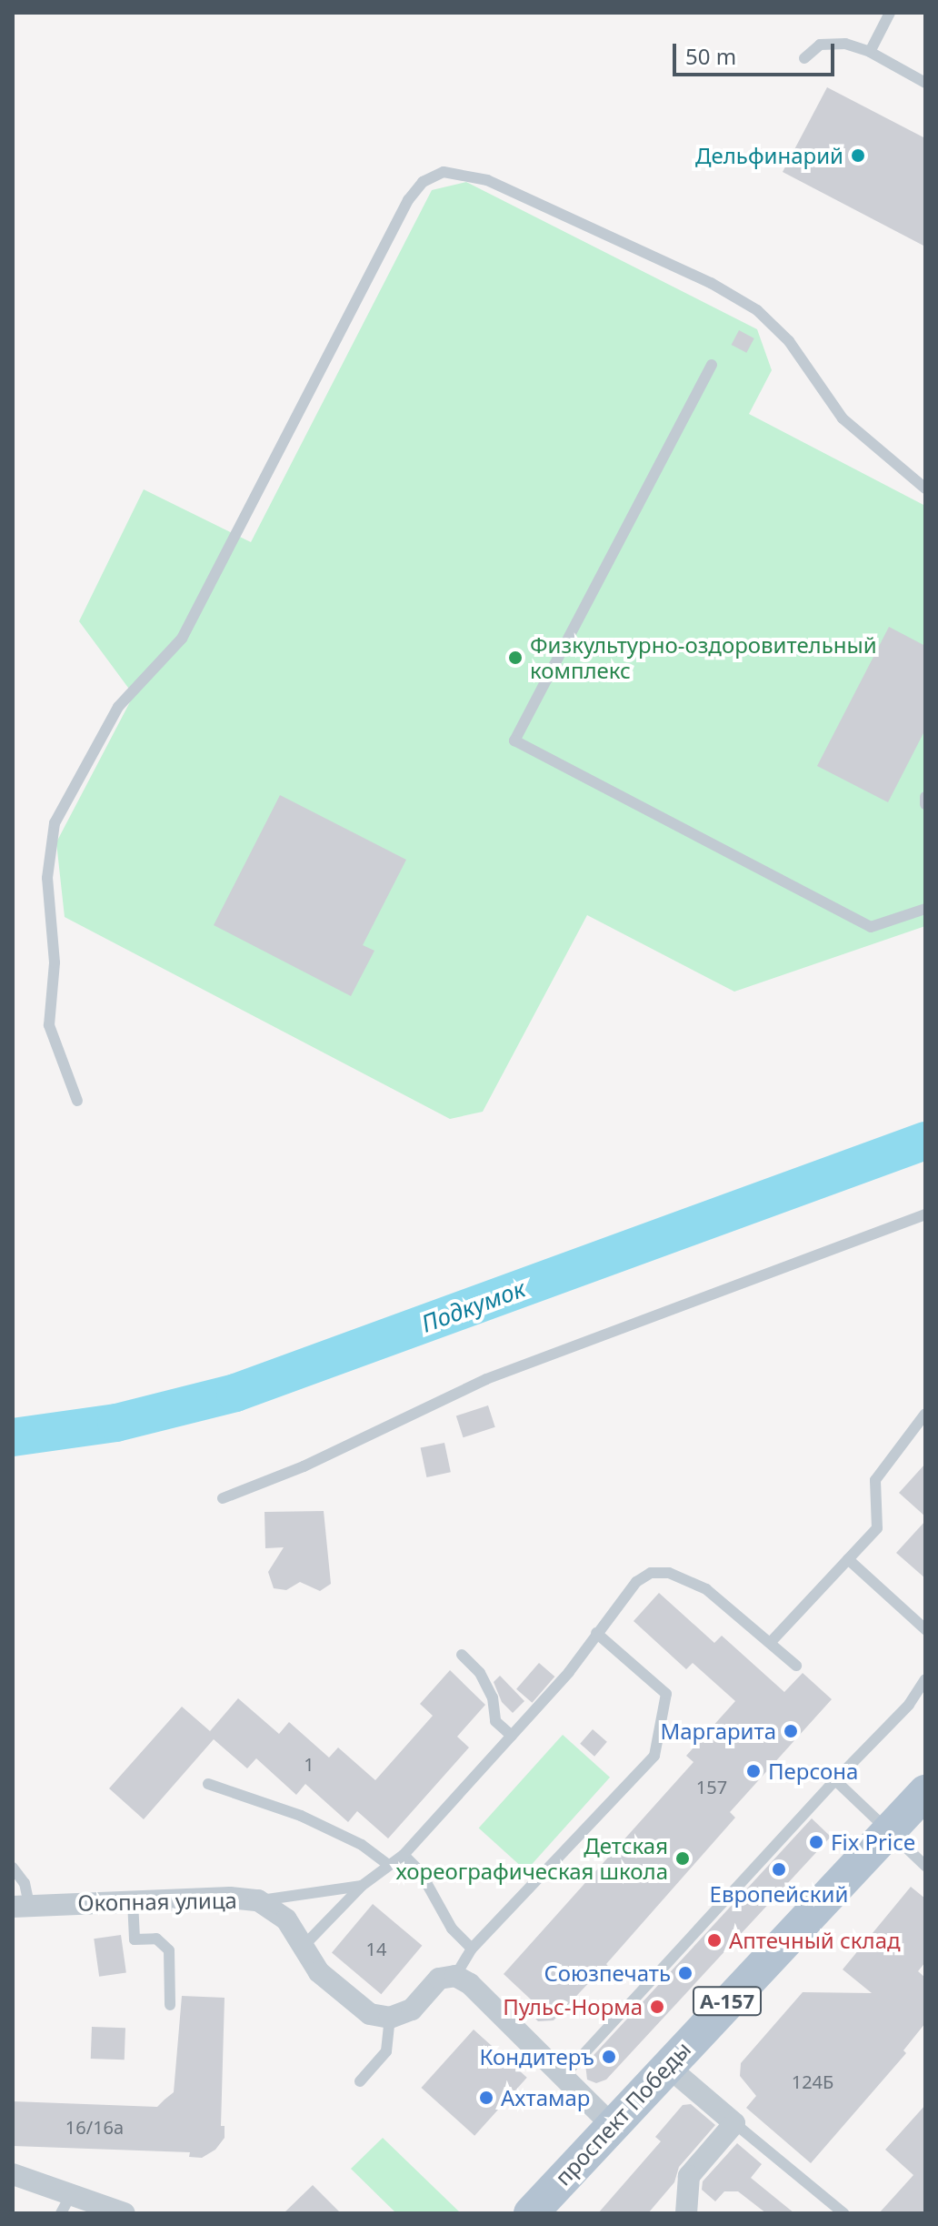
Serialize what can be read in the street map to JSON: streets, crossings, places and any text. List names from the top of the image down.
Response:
{
  "streets": {
    "main road": ["А-157", "проспект Победы"],
    "street": ["Окопная улица"]
  },
  "water": ["Подкумок"],
  "places": [
    "Дельфинарий",
    "Физкультурно-оздоровительный комплекс",
    "Маргарита",
    "Персона",
    "Fix Price",
    "Детская хореографическая школа",
    "Европейский",
    "Аптечный склад",
    "Союзпечать",
    "Пульс-Норма",
    "Кондитеръ",
    "Ахтамар"
  ],
  "house_numbers": [
    "1",
    "157",
    "14",
    "124Б",
    "16/16а"
  ],
  "scale_bar": "50 m"
}
